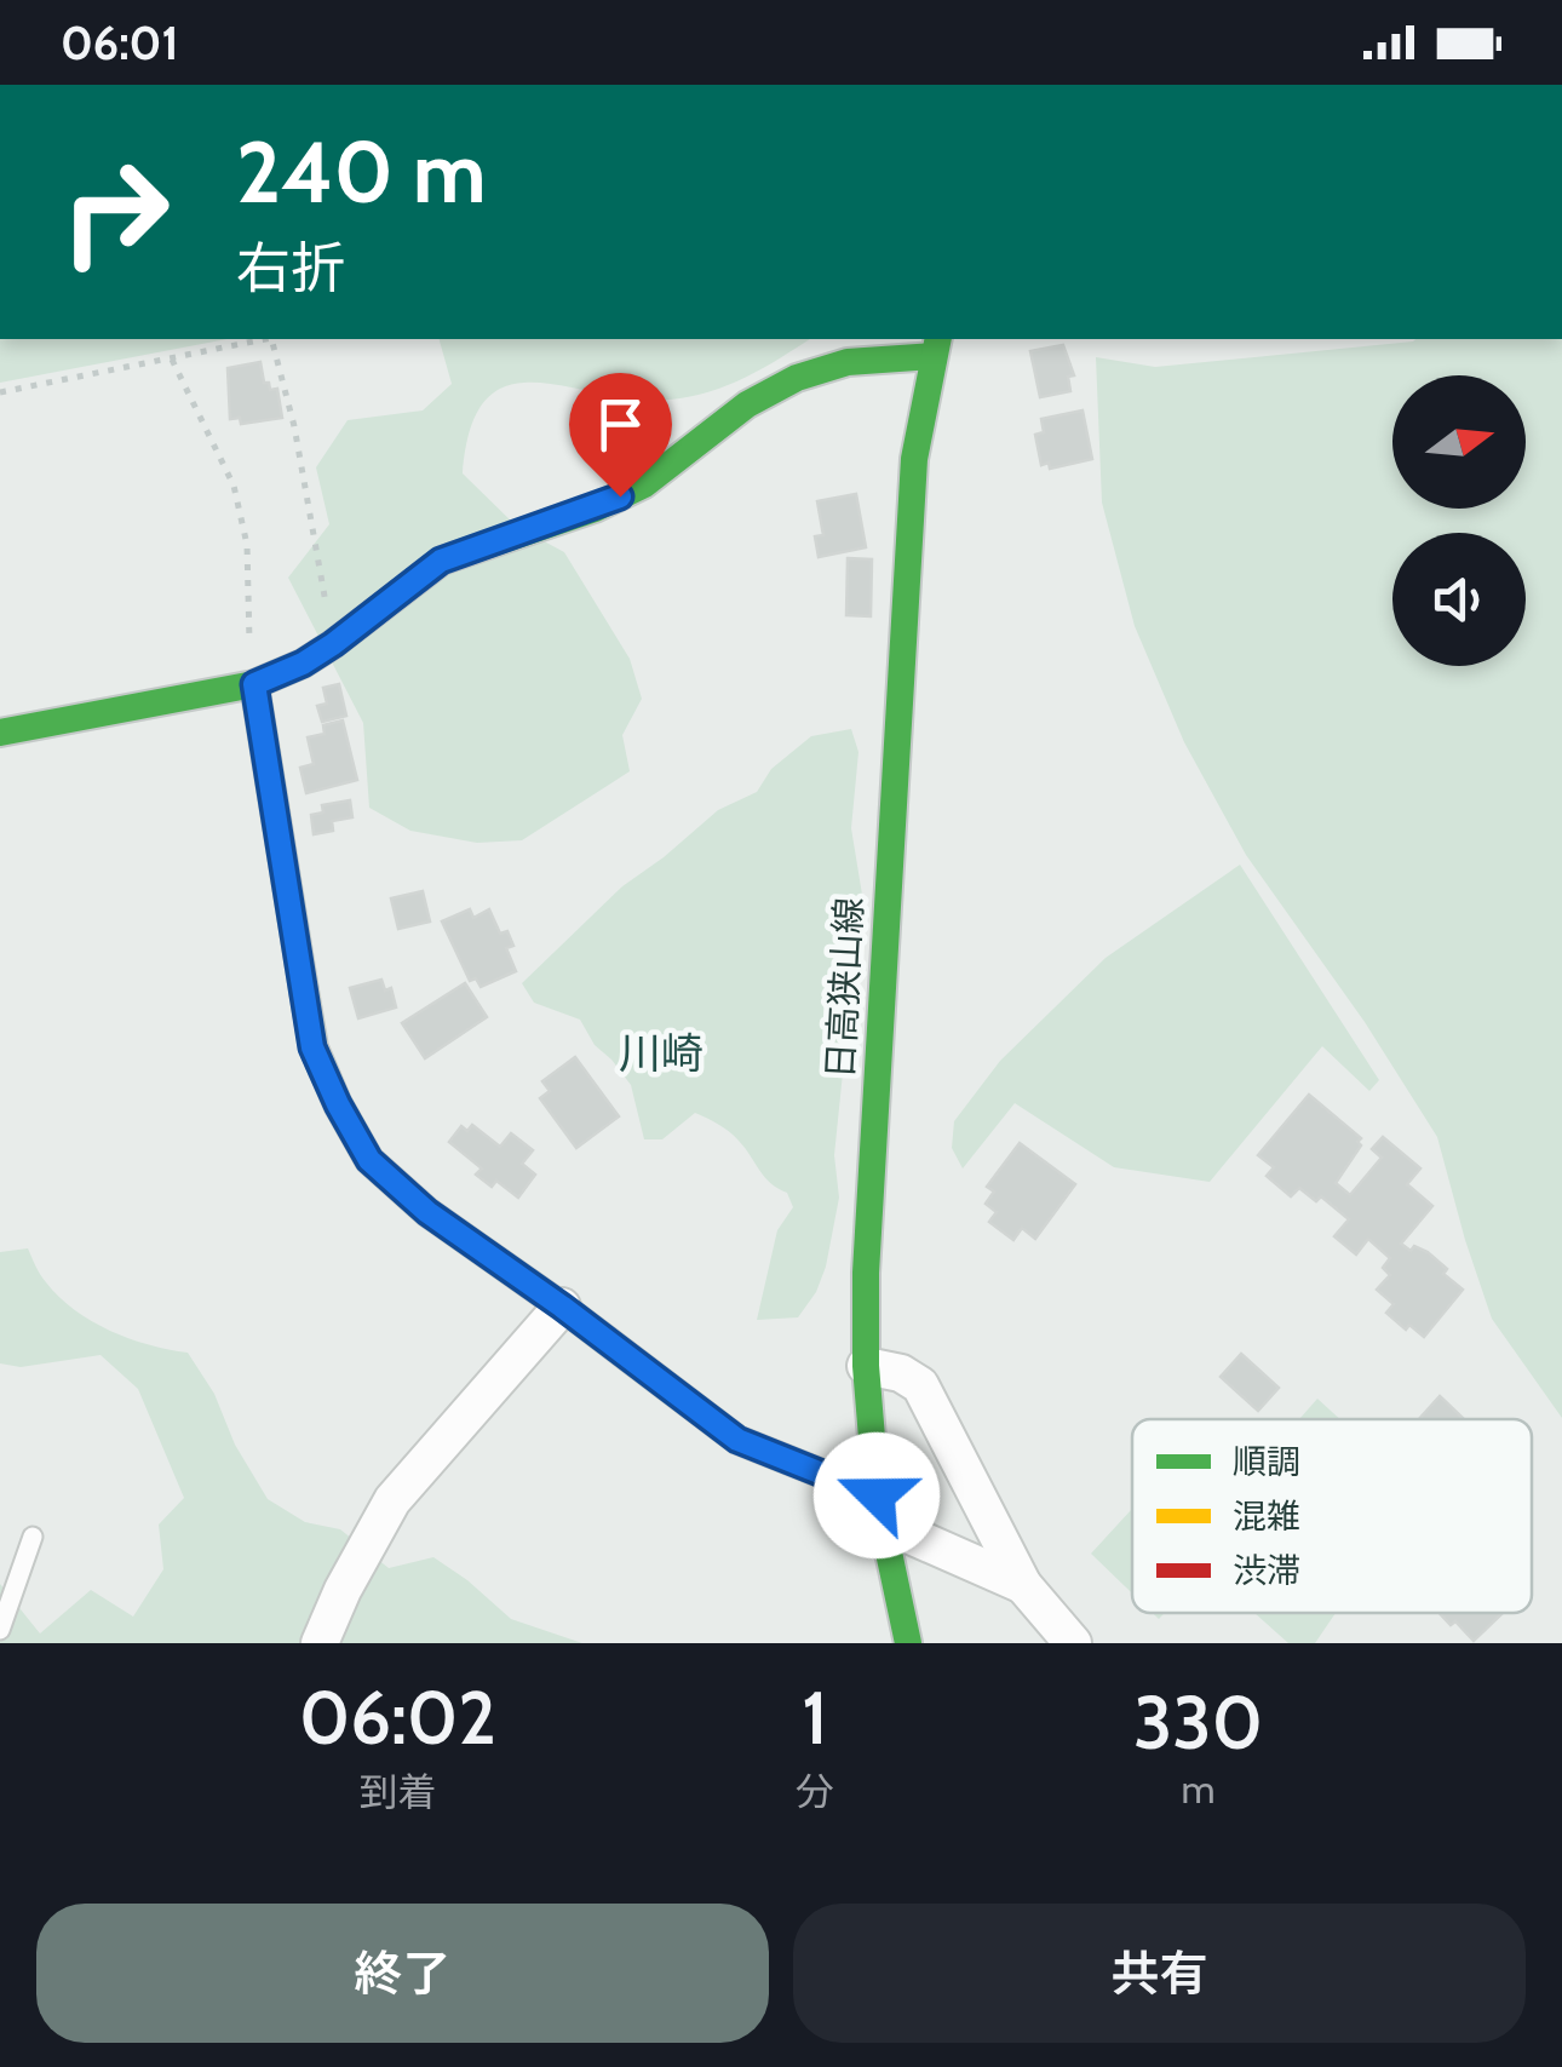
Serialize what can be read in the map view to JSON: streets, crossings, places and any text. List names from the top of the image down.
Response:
{
  "streets": {
    "street": ["日高狭山線"]
  },
  "districts": ["川崎"],
  "legend": ["順調", "混雑", "渋滞"],
  "north": "right",
  "page": {
    "status": "06:01",
    "turn": ["240 m", "右折"],
    "eta": [
      "06:02",
      "到着",
      "1",
      "分",
      "330",
      "m"
    ],
    "buttons": ["終了", "共有"]
  }
}
